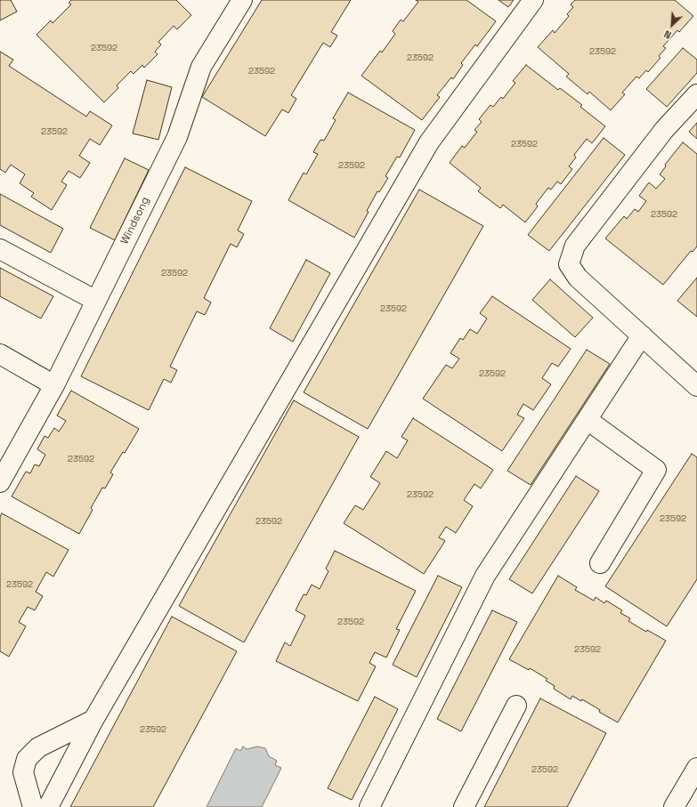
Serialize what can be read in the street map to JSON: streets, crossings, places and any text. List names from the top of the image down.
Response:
{
  "streets": {
    "street": ["Windsong"]
  },
  "house_numbers": [
    "23592",
    "23592",
    "23592",
    "23592",
    "23592",
    "23592",
    "23592",
    "23592",
    "23592",
    "23592",
    "23592",
    "23592",
    "23592",
    "23592",
    "23592",
    "23592",
    "23592",
    "23592",
    "23592",
    "23592"
  ],
  "north": "bottom left"
}
